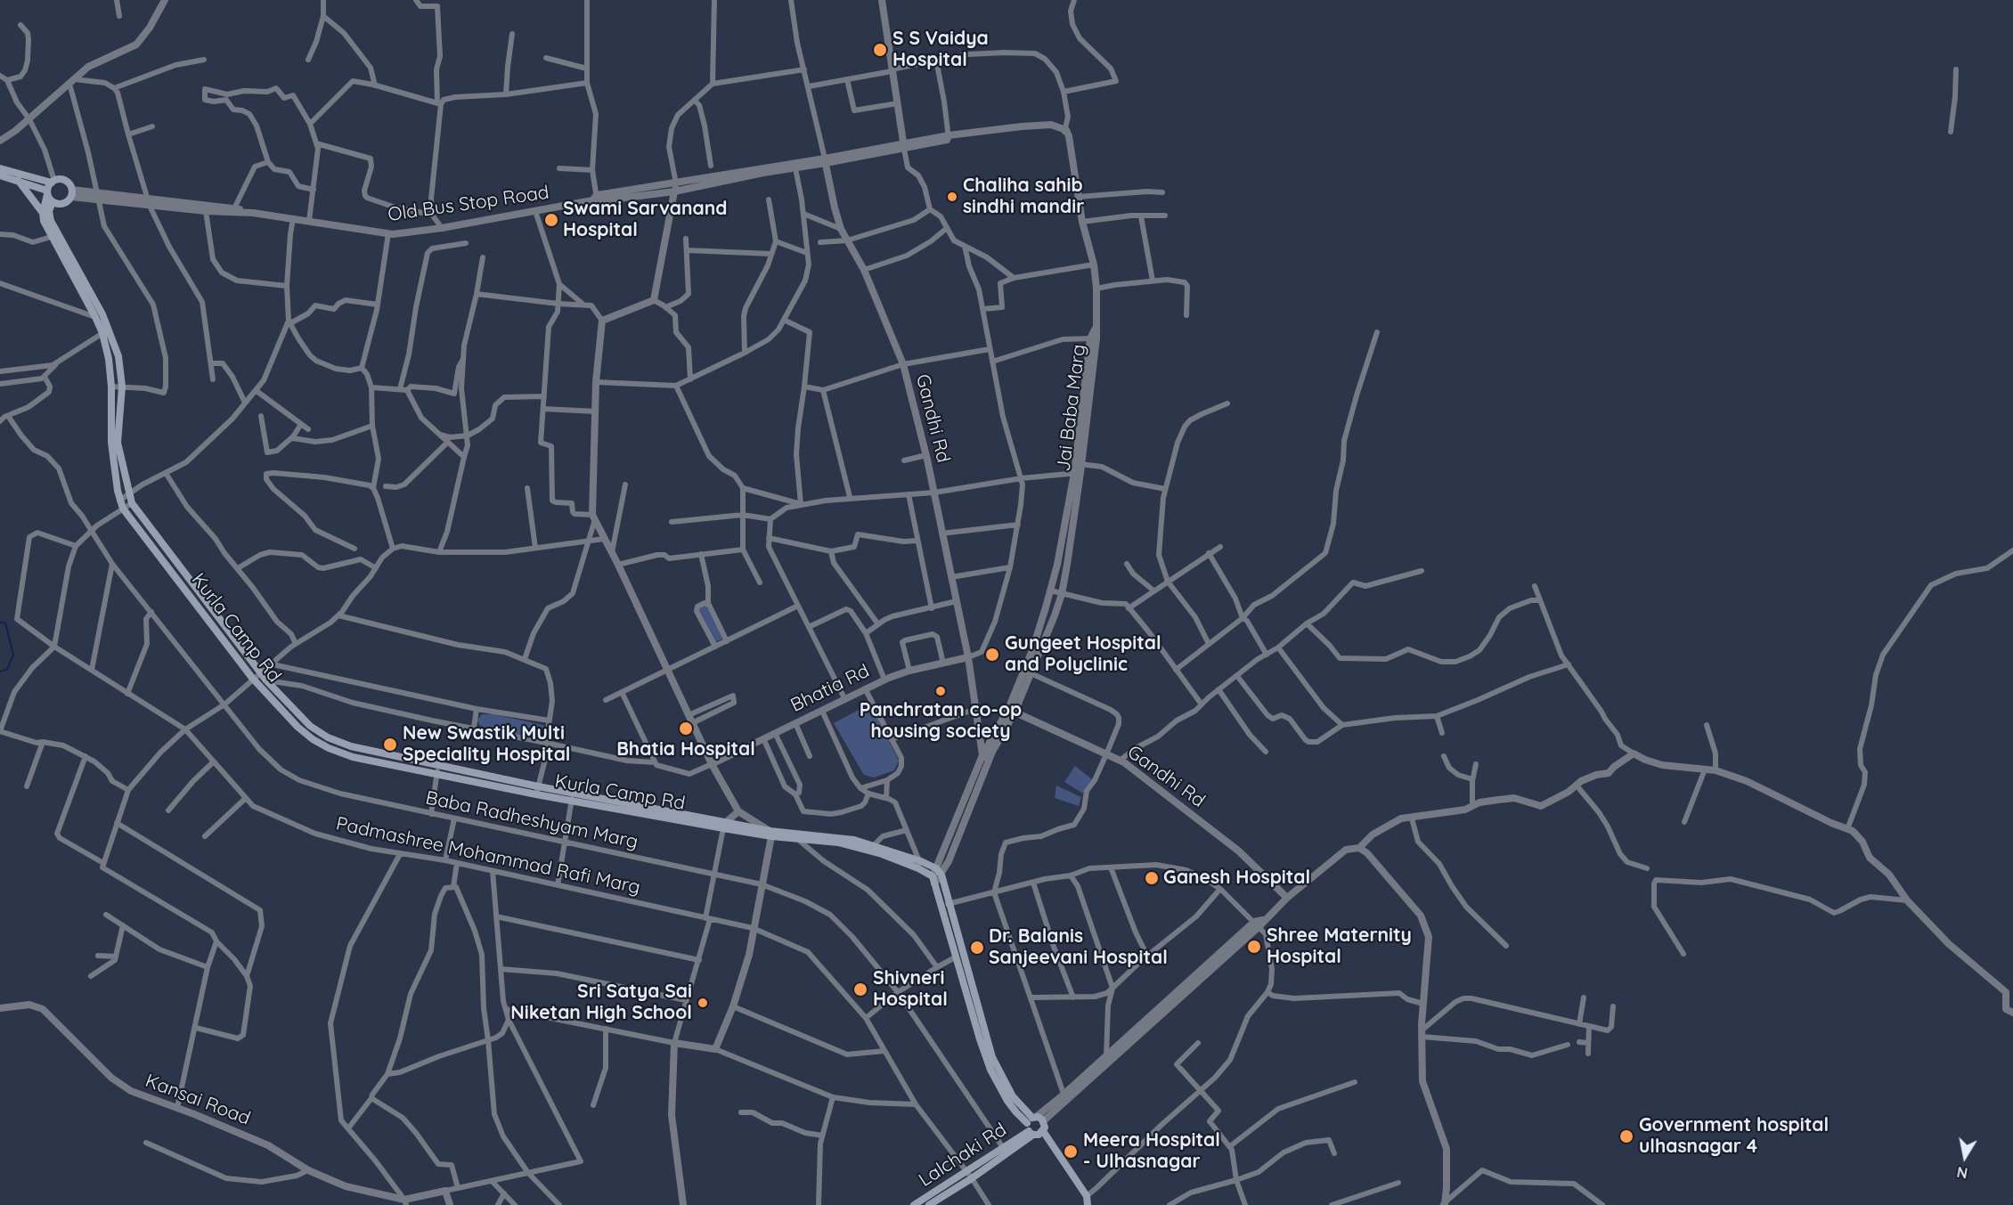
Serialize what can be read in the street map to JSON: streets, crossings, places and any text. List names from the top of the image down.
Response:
{
  "streets": {
    "main road": ["Kurla Camp Rd", "Lalchaki Rd"],
    "street": [
      "Old Bus Stop Road",
      "Jai Baba Marg",
      "Gandhi Rd",
      "Bhatia Rd",
      "Baba Radheshyam Marg",
      "Padmashree Mohammad Rafi Marg",
      "Kansai Road"
    ]
  },
  "crossings": [
    ["Old Bus Stop Road", "Kurla Camp Rd"],
    ["Jai Baba Marg", "Gandhi Rd"],
    ["Jai Baba Marg", "Kurla Camp Rd"],
    ["Gandhi Rd", "Bhatia Rd"],
    ["Baba Radheshyam Marg", "Lalchaki Rd"],
    ["Padmashree Mohammad Rafi Marg", "Lalchaki Rd"]
  ],
  "places": [
    "S S Vaidya Hospital",
    "Chaliha sahib sindhi mandir",
    "Swami Sarvanand Hospital",
    "Gungeet Hospital and Polyclinic",
    "Panchratan co-op housing society",
    "Bhatia Hospital",
    "New Swastik Multi Speciality Hospital",
    "Ganesh Hospital",
    "Shree Maternity Hospital",
    "Dr. Balanis Sanjeevani Hospital",
    "Shivneri Hospital",
    "Sri Satya Sai Niketan High School",
    "Government hospital ulhasnagar 4",
    "Meera Hospital - Ulhasnagar"
  ],
  "north": "bottom"
}
